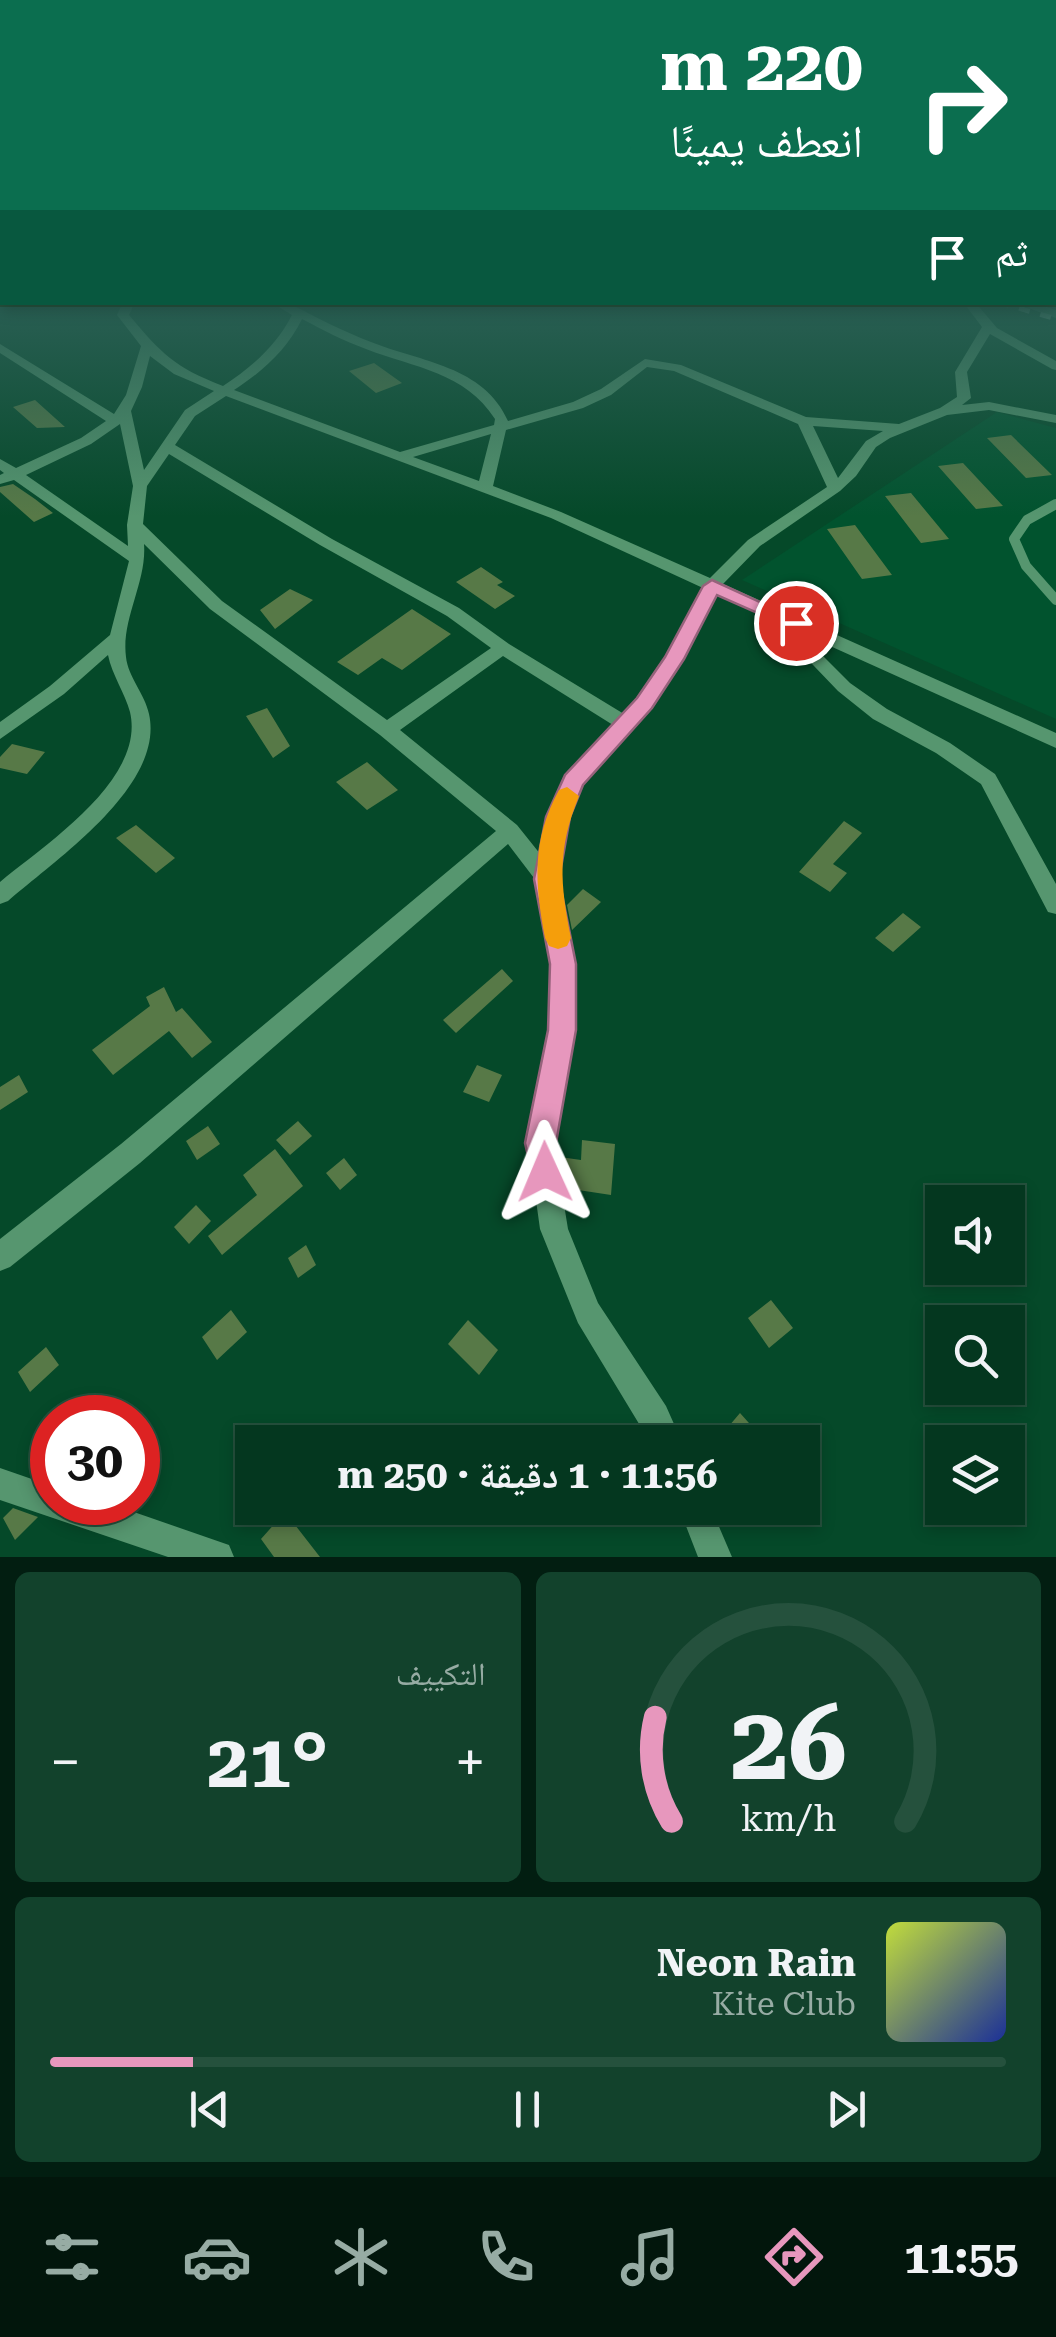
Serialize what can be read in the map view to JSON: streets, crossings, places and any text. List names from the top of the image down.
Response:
{
  "page": {
    "turn": ["220 m", "انعطف يمينًا"],
    "then": "ثم",
    "limit": "30",
    "trip": "11:56 · 1 دقيقة · 250 m",
    "tile": "التكييف",
    "heat": ["−", "21°", "+"],
    "song": ["Neon Rain", "Kite Club"],
    "tabs": "11:55",
    "gauge": ["26", "km/h"]
  }
}
